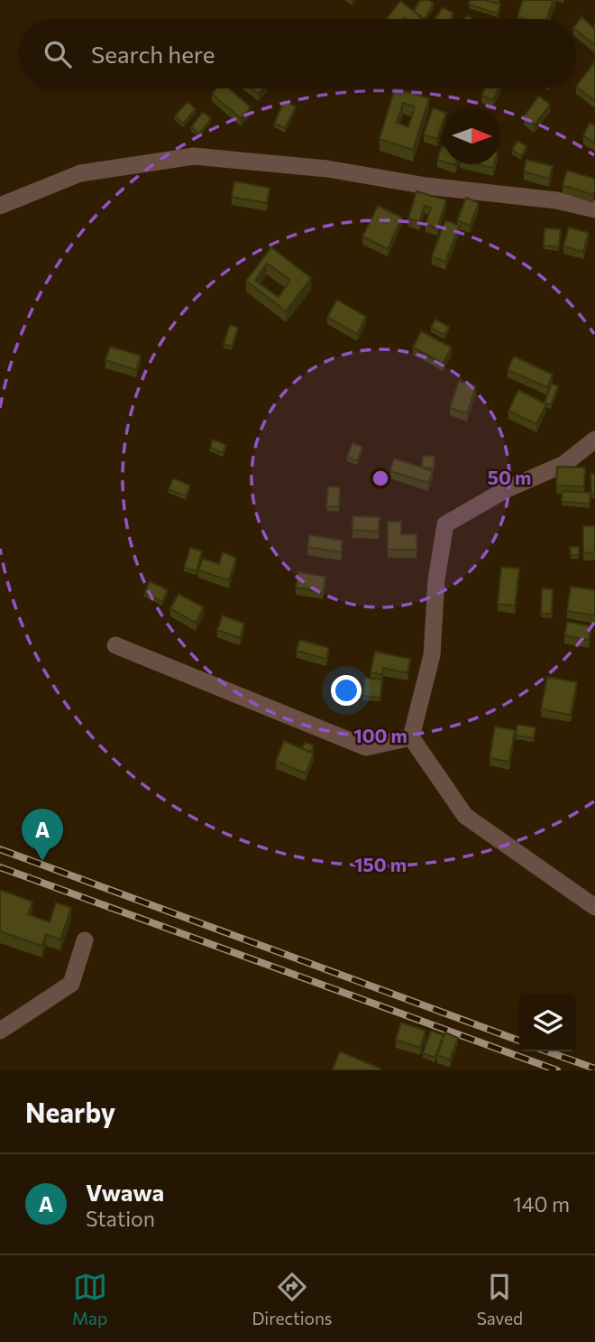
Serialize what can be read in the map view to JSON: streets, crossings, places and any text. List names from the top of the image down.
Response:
{
  "north": "right",
  "page": {
    "search": "Search here",
    "pins": "A",
    "heading": "Nearby",
    "list": [
      {
        "mark": "A",
        "name": "Vwawa",
        "note": "Station",
        "value": "140 m"
      }
    ],
    "nav": ["Map", "Directions", "Saved"]
  },
  "rings": ["50 m", "100 m", "150 m"]
}
